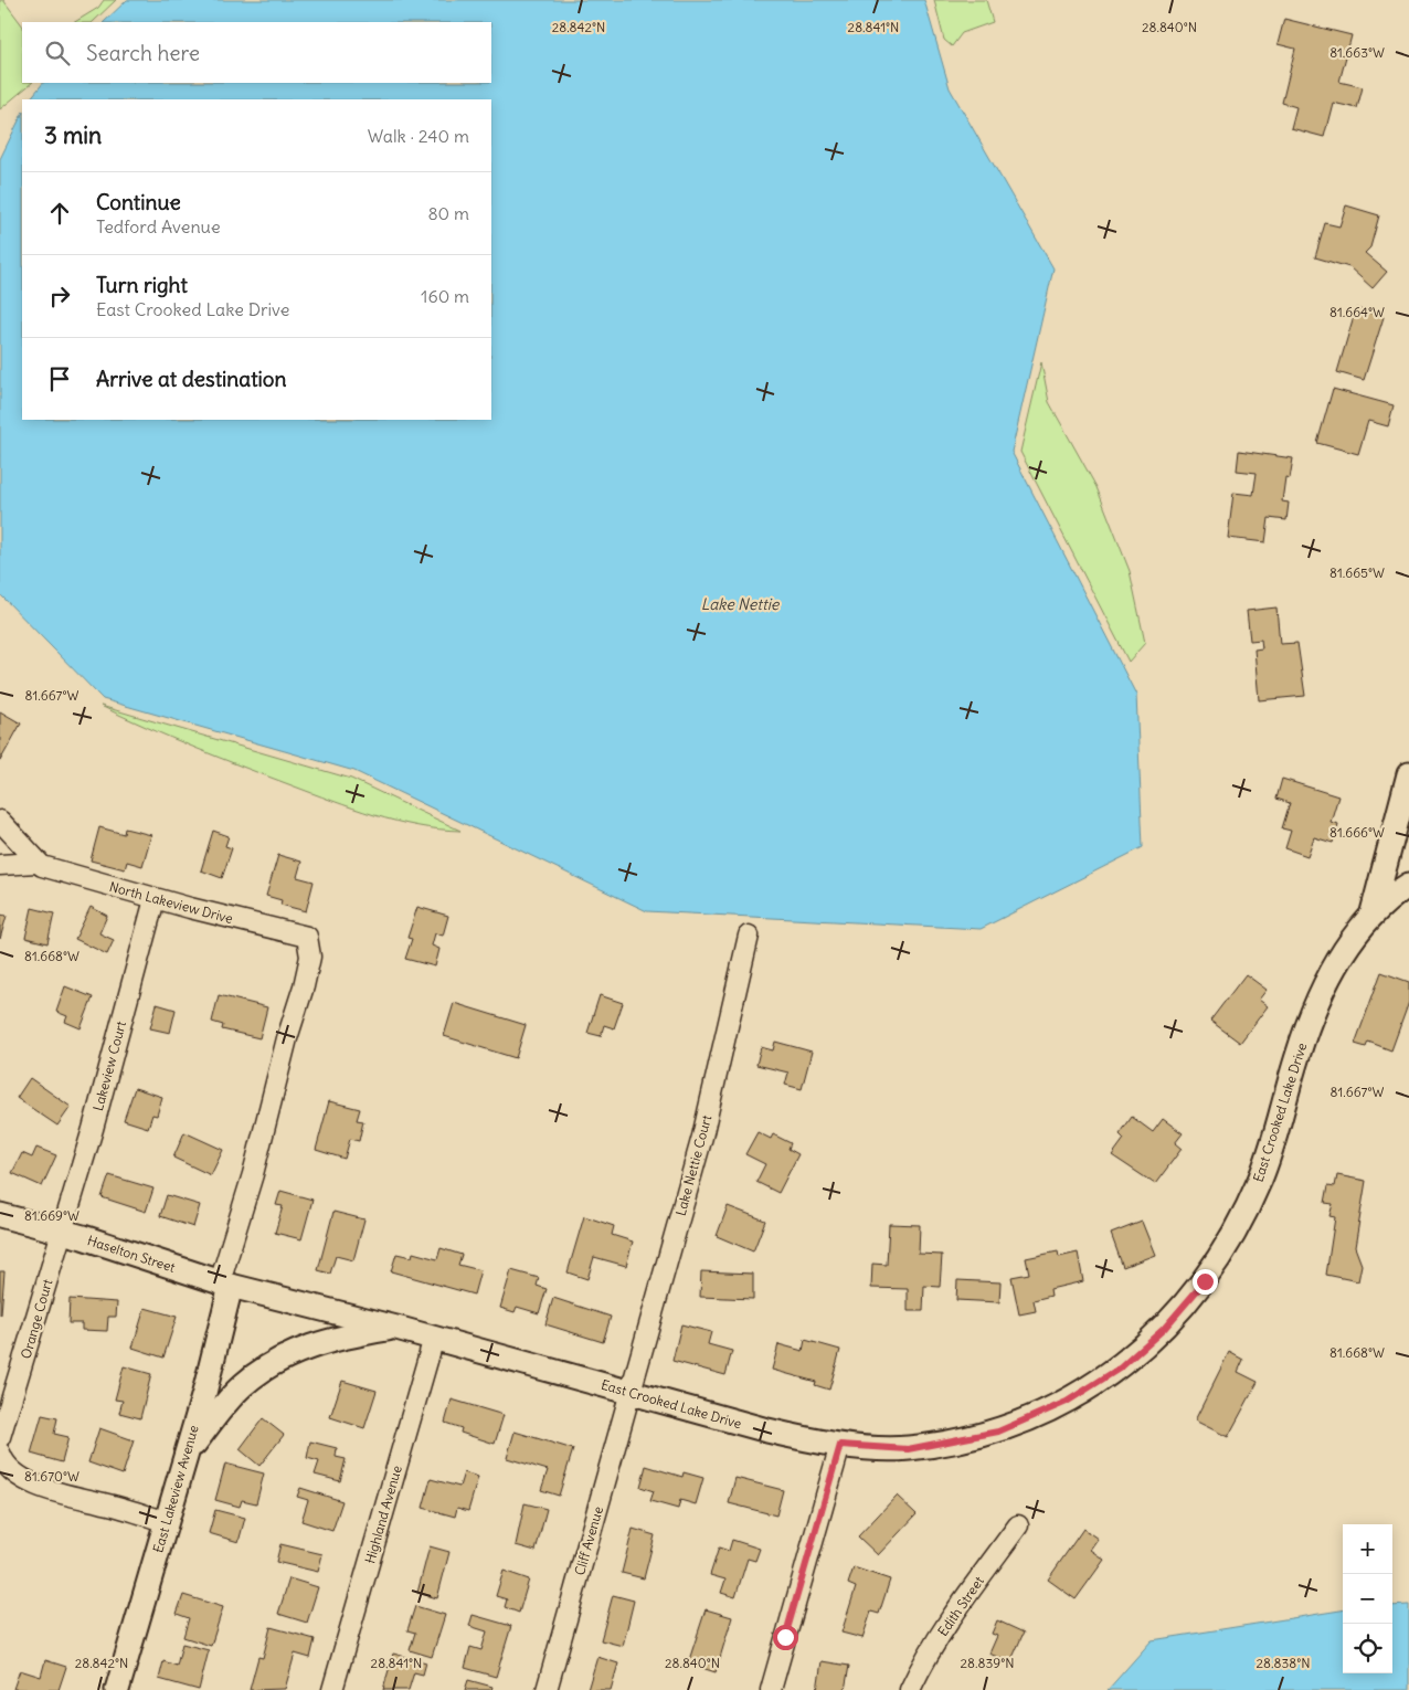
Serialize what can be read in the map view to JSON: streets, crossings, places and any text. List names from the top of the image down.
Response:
{
  "streets": {
    "street": [
      "North Lakeview Drive",
      "Lakeview Court",
      "East Crooked Lake Drive",
      "Lake Nettie Court",
      "Haselton Street",
      "Orange Court",
      "East Lakeview Avenue",
      "Highland Avenue",
      "Cliff Avenue",
      "Edith Street"
    ]
  },
  "crossings": [
    ["North Lakeview Drive", "Lakeview Court"],
    ["North Lakeview Drive", "East Lakeview Avenue"],
    ["Lakeview Court", "Haselton Street"],
    ["Lakeview Court", "Orange Court"],
    ["East Crooked Lake Drive", "Lake Nettie Court"],
    ["East Crooked Lake Drive", "Haselton Street"],
    ["East Crooked Lake Drive", "East Lakeview Avenue"],
    ["East Crooked Lake Drive", "Highland Avenue"],
    ["East Crooked Lake Drive", "Cliff Avenue"],
    ["Lake Nettie Court", "Cliff Avenue"],
    ["Haselton Street", "Orange Court"],
    ["Haselton Street", "East Lakeview Avenue"]
  ],
  "water": ["Lake Nettie"],
  "page": {
    "search": "Search here",
    "heading": ["3 min", "Walk · 240 m"],
    "list": [
      ["Continue", "Tedford Avenue", "80 m"],
      ["Turn right", "East Crooked Lake Drive", "160 m"],
      "Arrive at destination"
    ],
    "map_buttons": ["+", "−"]
  },
  "coordinates": [
    "28.842°N",
    "28.841°N",
    "28.840°N",
    "81.663°W",
    "81.664°W",
    "81.665°W",
    "81.667°W",
    "81.666°W",
    "81.668°W",
    "81.669°W",
    "81.670°W",
    "28.839°N",
    "28.838°N"
  ]
}
